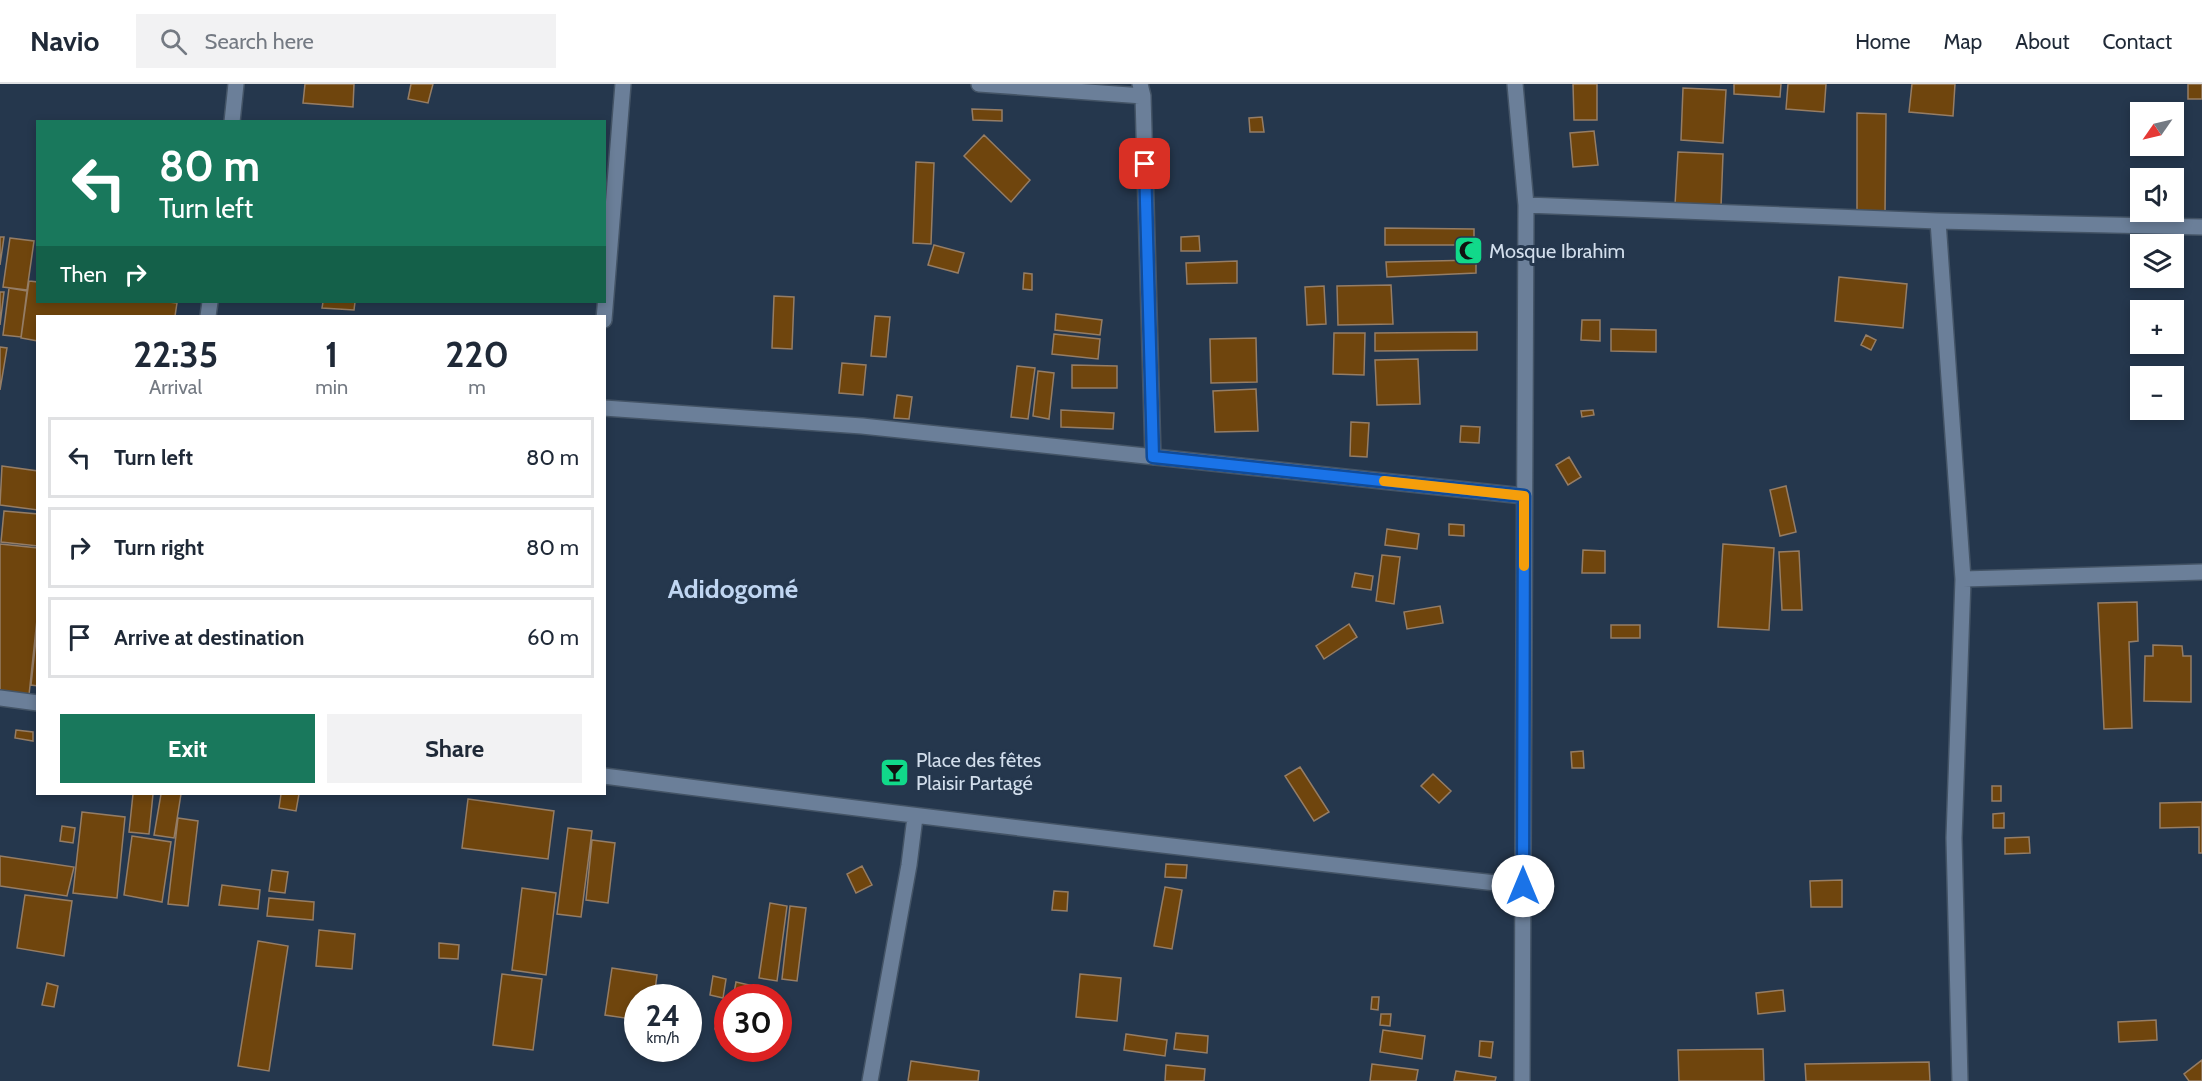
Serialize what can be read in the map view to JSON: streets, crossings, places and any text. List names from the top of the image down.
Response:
{
  "districts": ["Adidogomé"],
  "places": {
    "mosque": ["Mosque Ibrahim"],
    "bar": ["Place des fêtes Plaisir Partagé"]
  },
  "north": "bottom left",
  "page": {
    "header": "Navio",
    "search": "Search here",
    "nav": [
      "Home",
      "Map",
      "About",
      "Contact"
    ],
    "map_buttons": ["+", "−"],
    "turn": ["80 m", "Turn left"],
    "then": "Then",
    "eta": [
      "22:35",
      "Arrival",
      "1",
      "min",
      "220",
      "m"
    ],
    "list": [
      {
        "name": "Turn left",
        "value": "80 m"
      },
      {
        "name": "Turn right",
        "value": "80 m"
      },
      {
        "name": "Arrive at destination",
        "value": "60 m"
      }
    ],
    "buttons": ["Exit", "Share"],
    "speed": "24 km/h",
    "limit": "30"
  }
}
